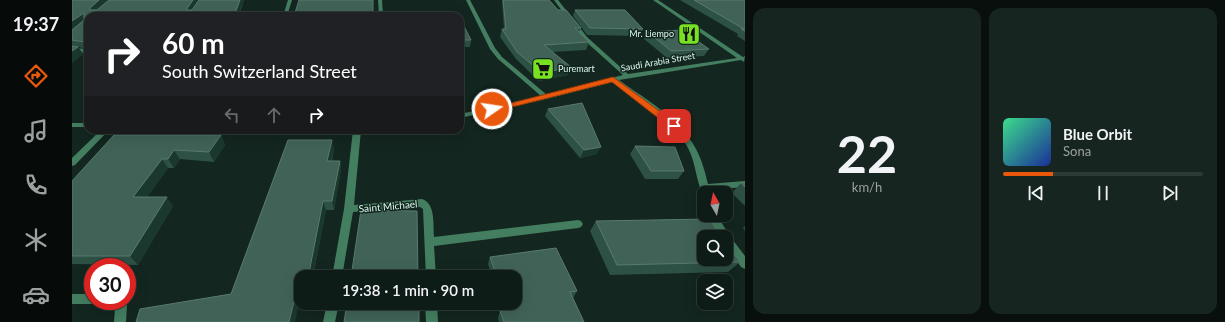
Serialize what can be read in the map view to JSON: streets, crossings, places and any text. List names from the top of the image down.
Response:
{
  "streets": {
    "street": ["Saudi Arabia Street", "Saint Michael"]
  },
  "places": {
    "restaurant": ["Mr. Liempo"],
    "supermarket": ["Puremart"]
  },
  "north": "top",
  "page": {
    "tabs": "19:37",
    "tile": ["22", "km/h"],
    "turn": ["60 m", "South Switzerland Street"],
    "song": ["Blue Orbit", "Sona"],
    "limit": "30",
    "trip": "19:38 · 1 min · 90 m"
  }
}
